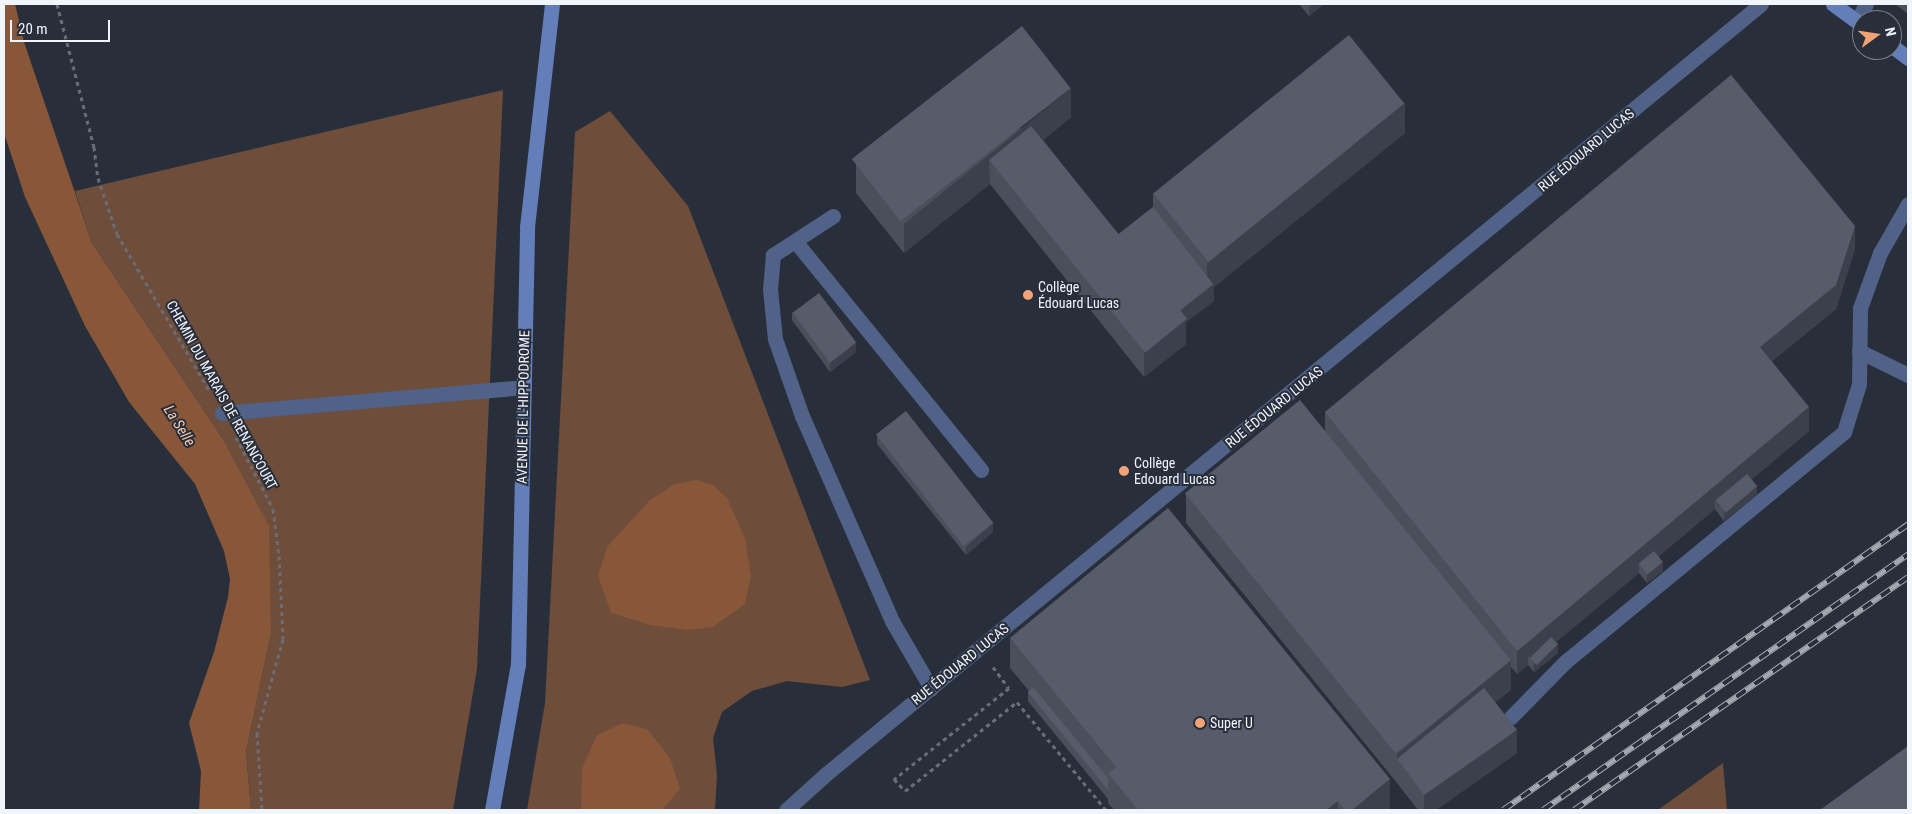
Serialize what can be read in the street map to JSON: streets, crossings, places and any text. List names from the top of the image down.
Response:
{
  "streets": {
    "main road": ["AVENUE DE L'HIPPODROME"],
    "street": ["RUE ÉDOUARD LUCAS"],
    "path": ["CHEMIN DU MARAIS DE RENANCOURT"]
  },
  "water": ["La Selle"],
  "places": ["Collège Édouard Lucas", "Collège Edouard Lucas", "Super U"],
  "scale_bar": "20 m",
  "north": "right"
}
